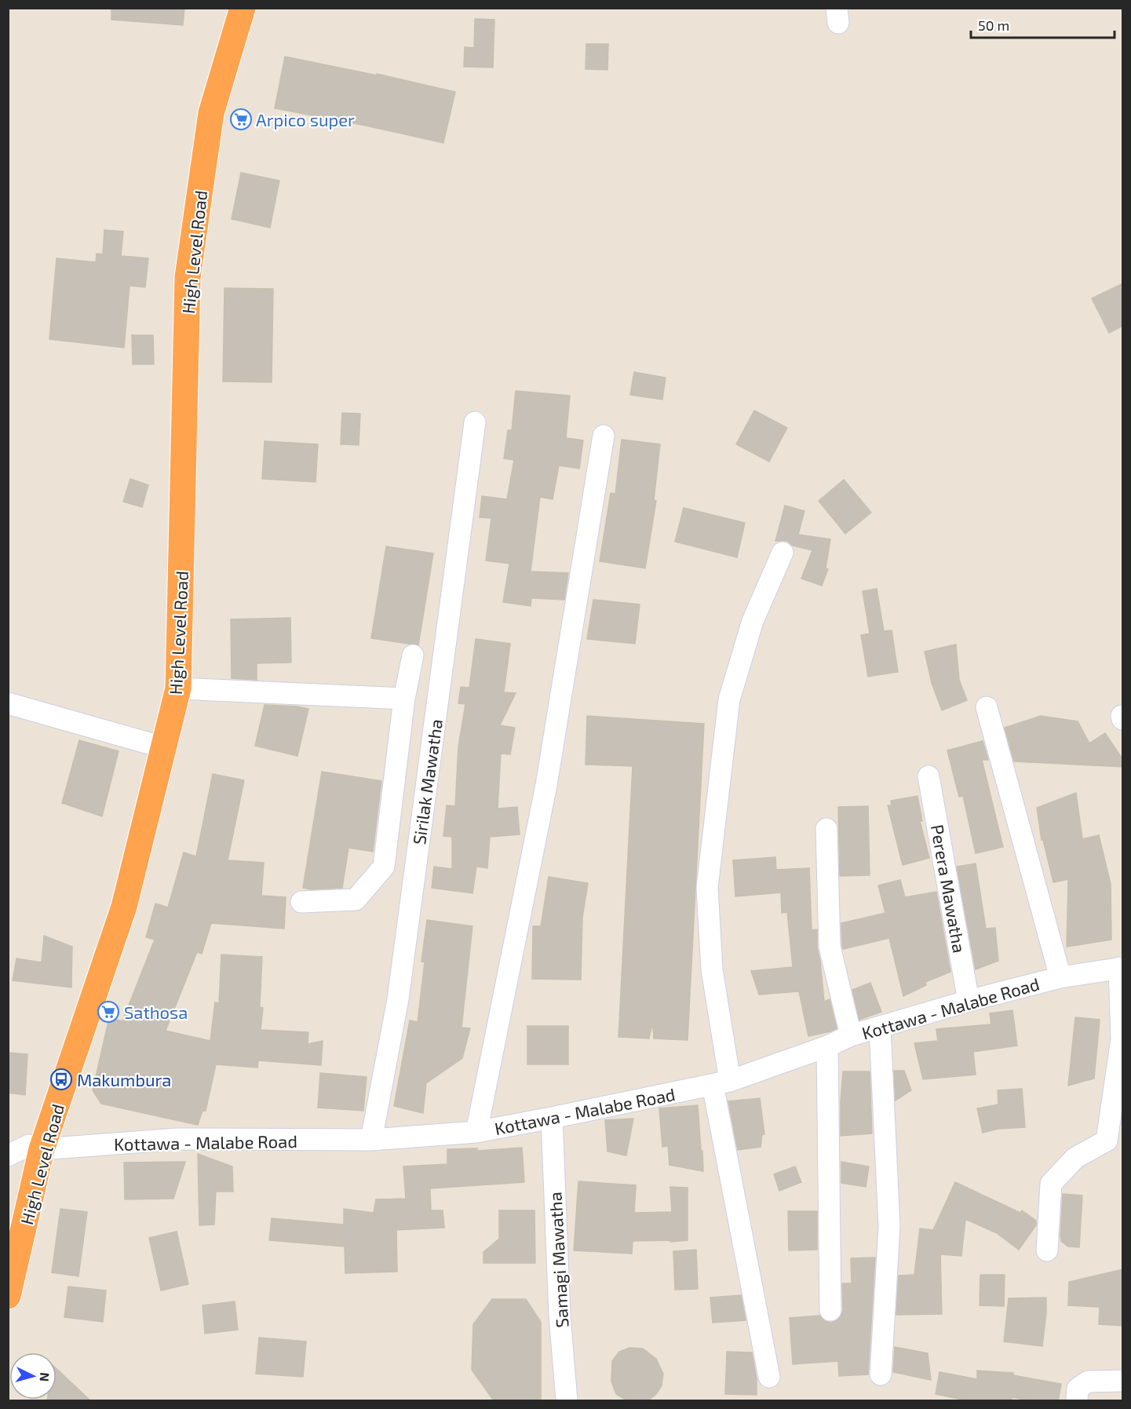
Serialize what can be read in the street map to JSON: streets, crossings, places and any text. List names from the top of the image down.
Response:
{
  "streets": {
    "highway": ["High Level Road"],
    "street": [
      "Sirilak Mawatha",
      "Perera Mawatha",
      "Kottawa - Malabe Road",
      "Samagi Mawatha"
    ]
  },
  "crossings": [
    ["High Level Road", "Kottawa - Malabe Road"],
    ["Sirilak Mawatha", "Kottawa - Malabe Road"],
    ["Perera Mawatha", "Kottawa - Malabe Road"],
    ["Kottawa - Malabe Road", "Samagi Mawatha"]
  ],
  "places": {
    "supermarket": ["Arpico super", "Sathosa"],
    "bus stop": ["Makumbura"]
  },
  "scale_bar": "50 m",
  "north": "right"
}
